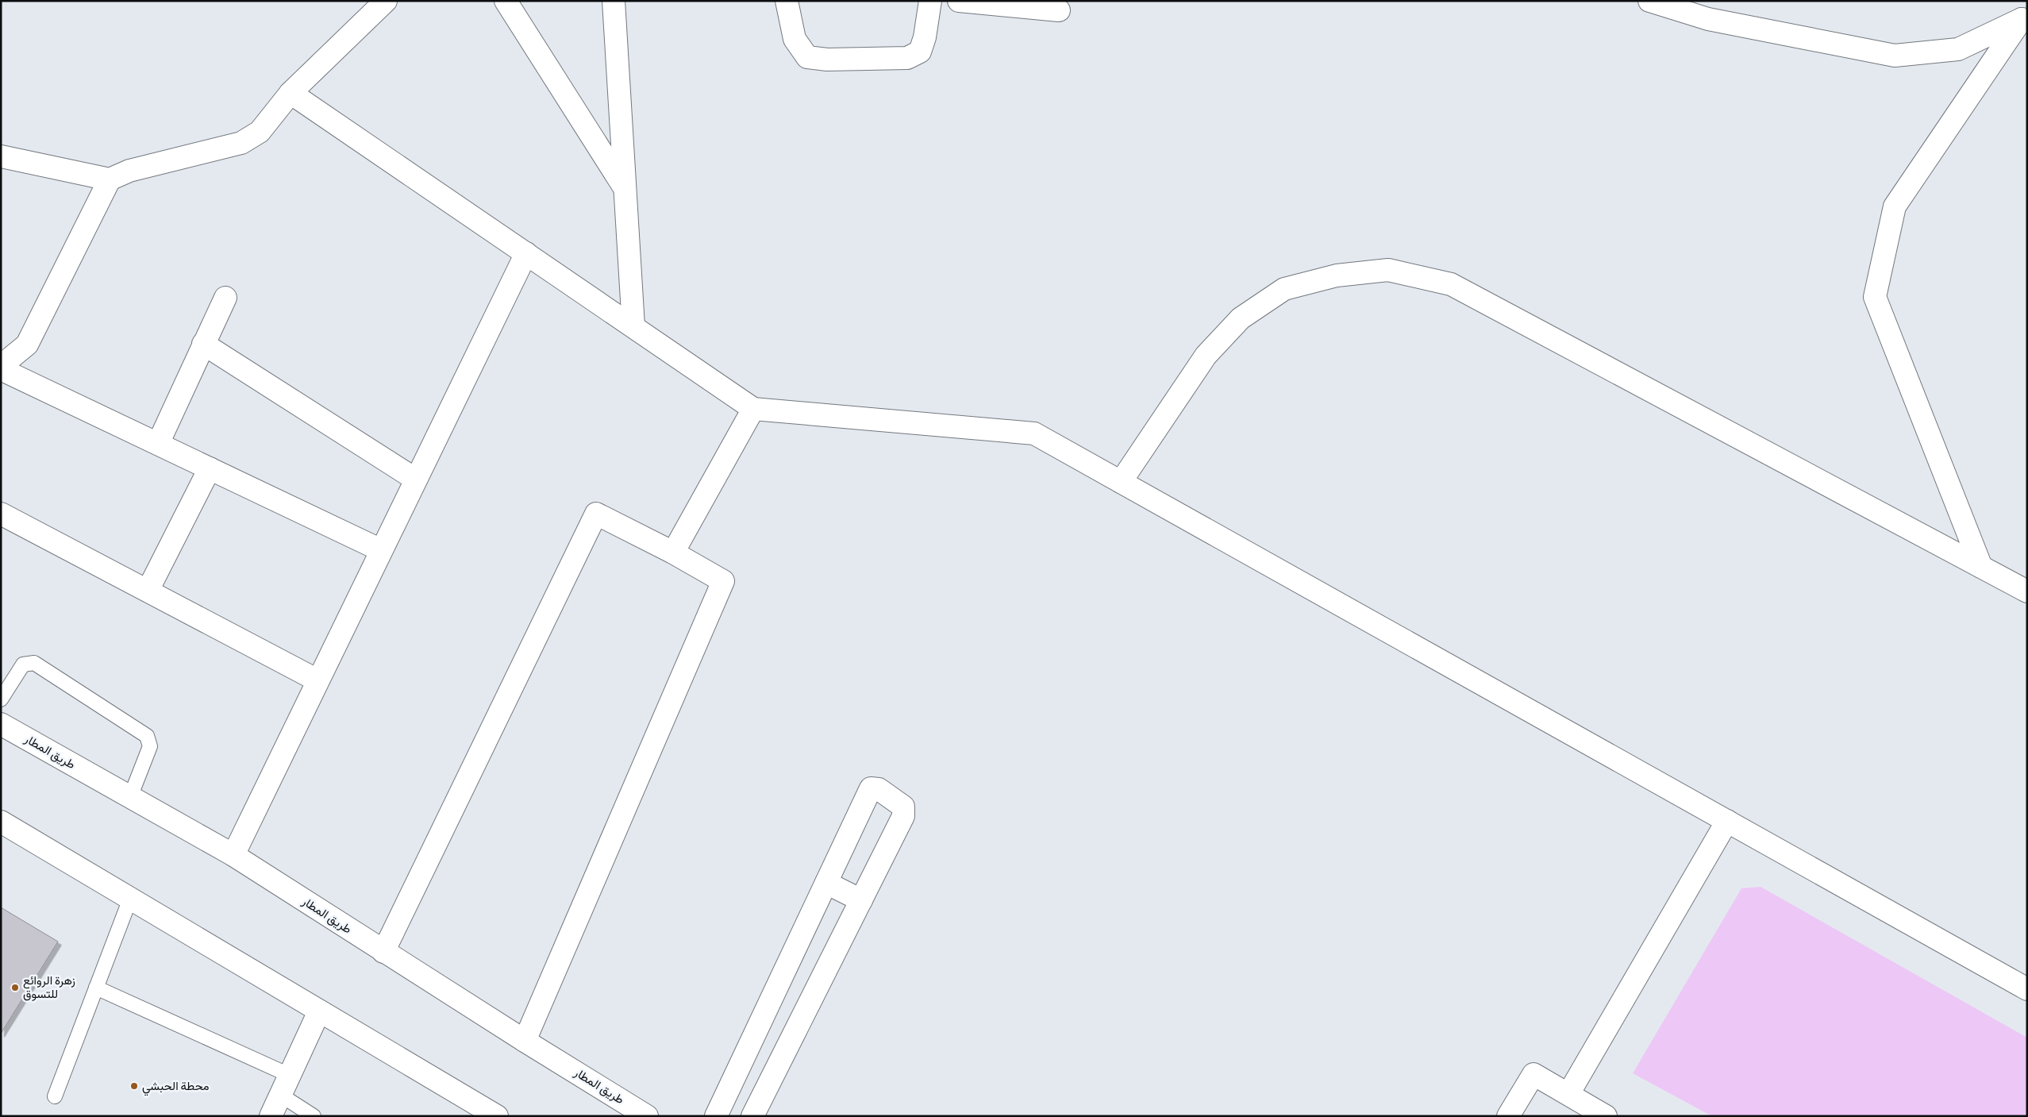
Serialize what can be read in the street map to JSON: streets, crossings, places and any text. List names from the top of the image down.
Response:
{
  "streets": {
    "street": ["طريق المطار"]
  },
  "places": ["زهرة الروائع للتسوق", "محطة الحبشي"]
}
